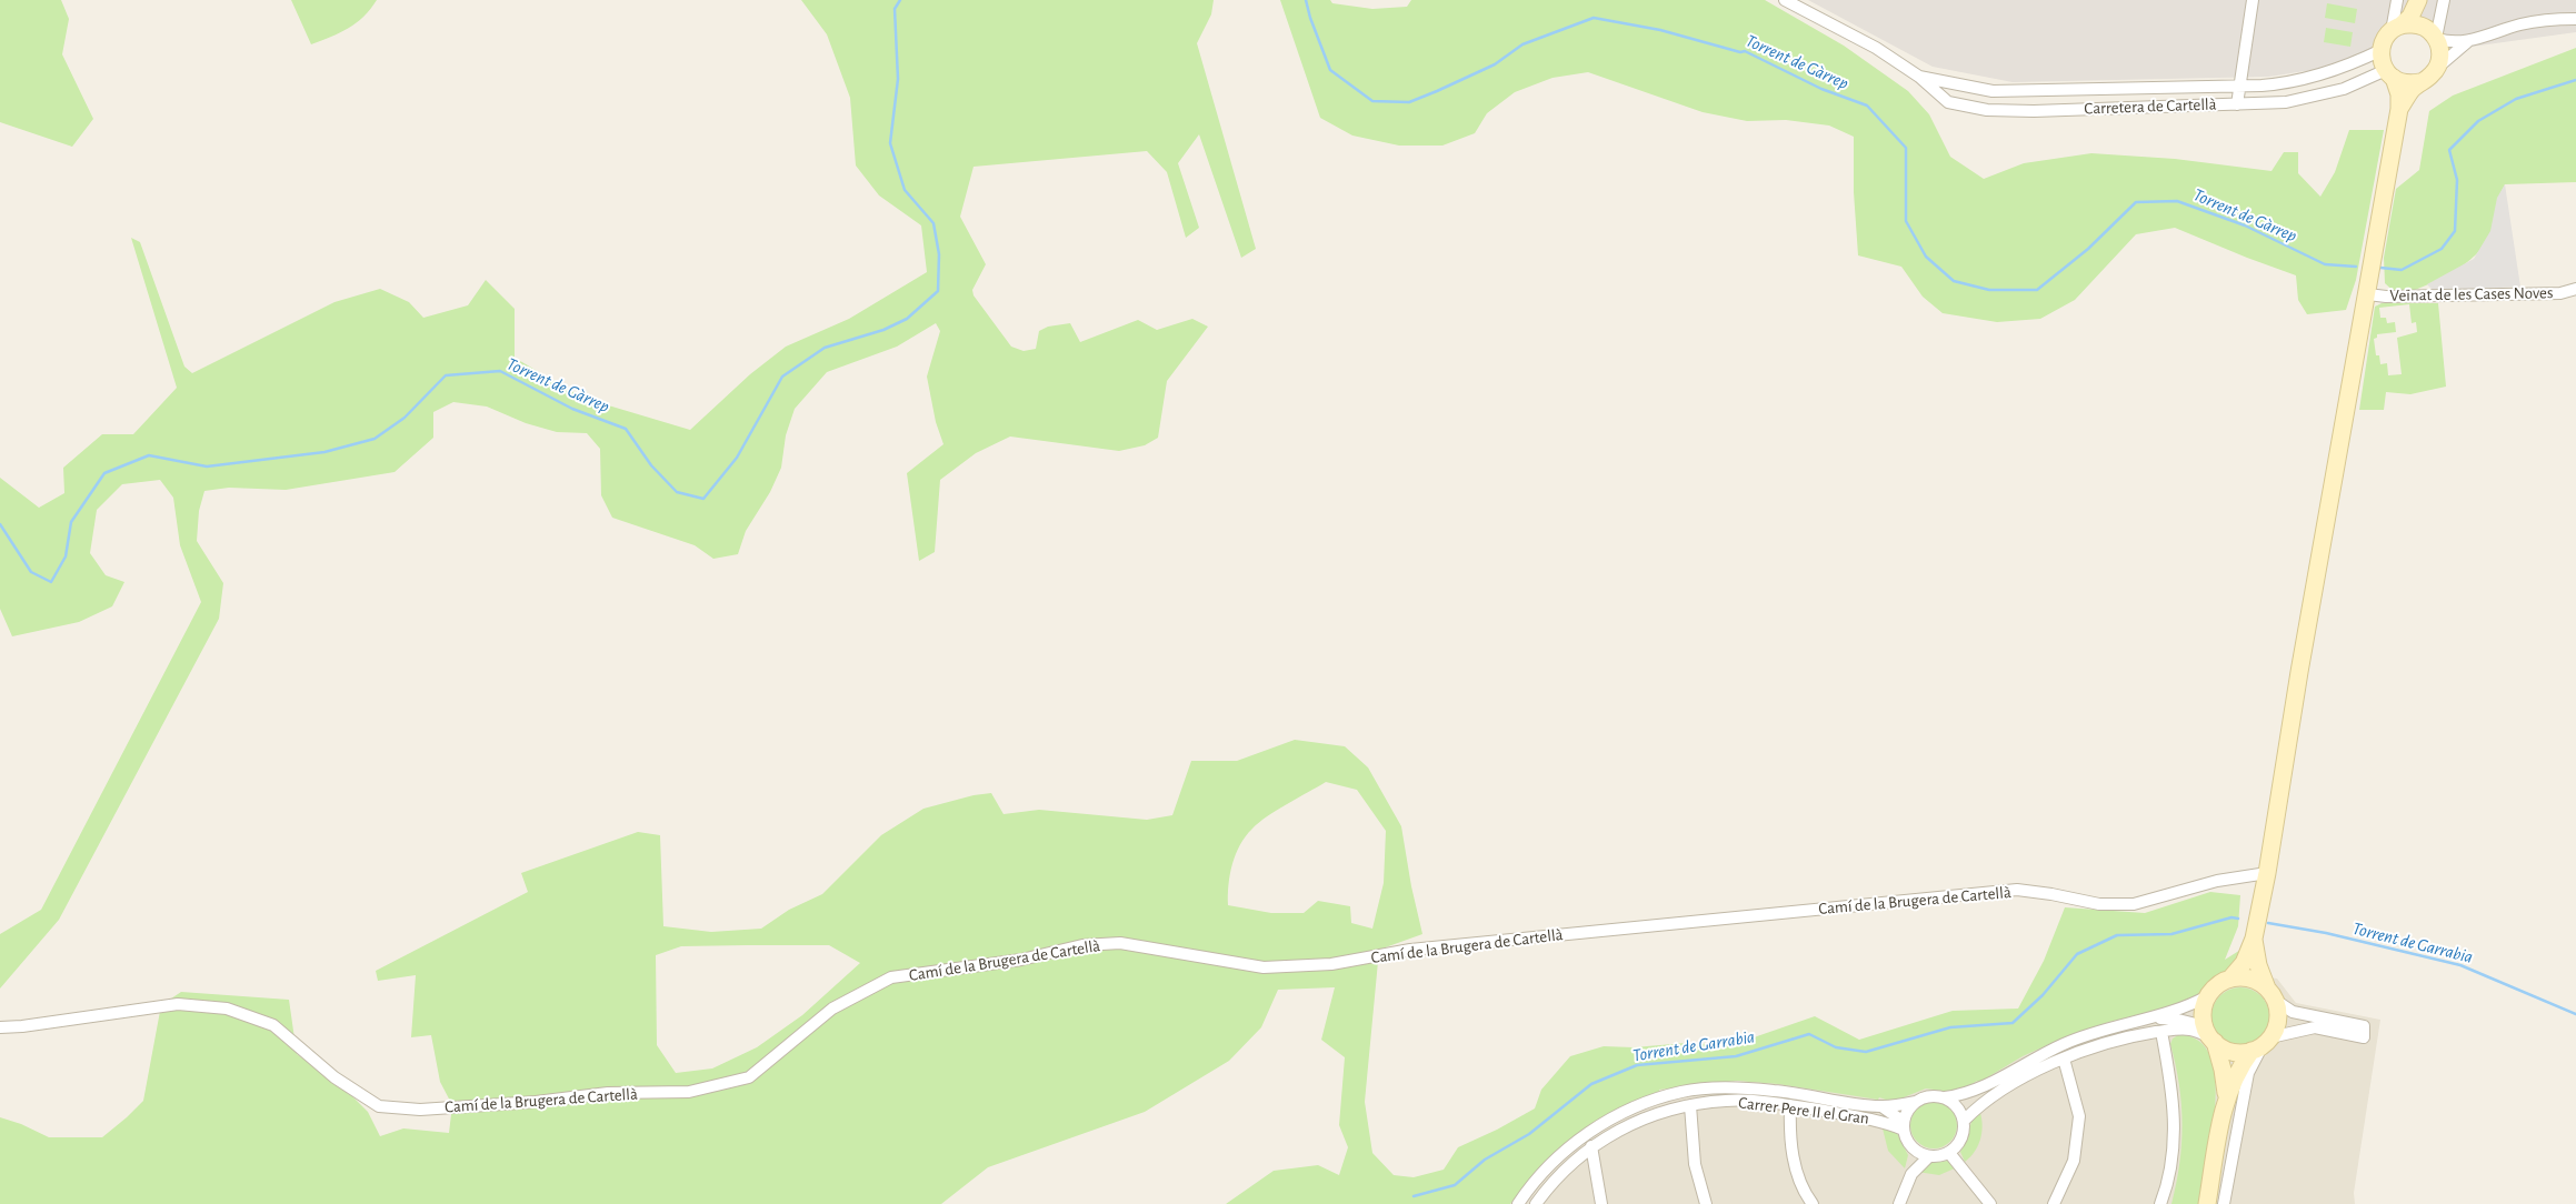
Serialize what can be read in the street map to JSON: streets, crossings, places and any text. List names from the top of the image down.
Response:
{
  "streets": {
    "street": [
      "Carretera de Cartellà",
      "Veïnat de les Cases Noves",
      "Camí de la Brugera de Cartellà",
      "Carrer Pere II el Gran"
    ]
  },
  "water": ["Torrent de Gàrrep", "Torrent de Garrabia"]
}
